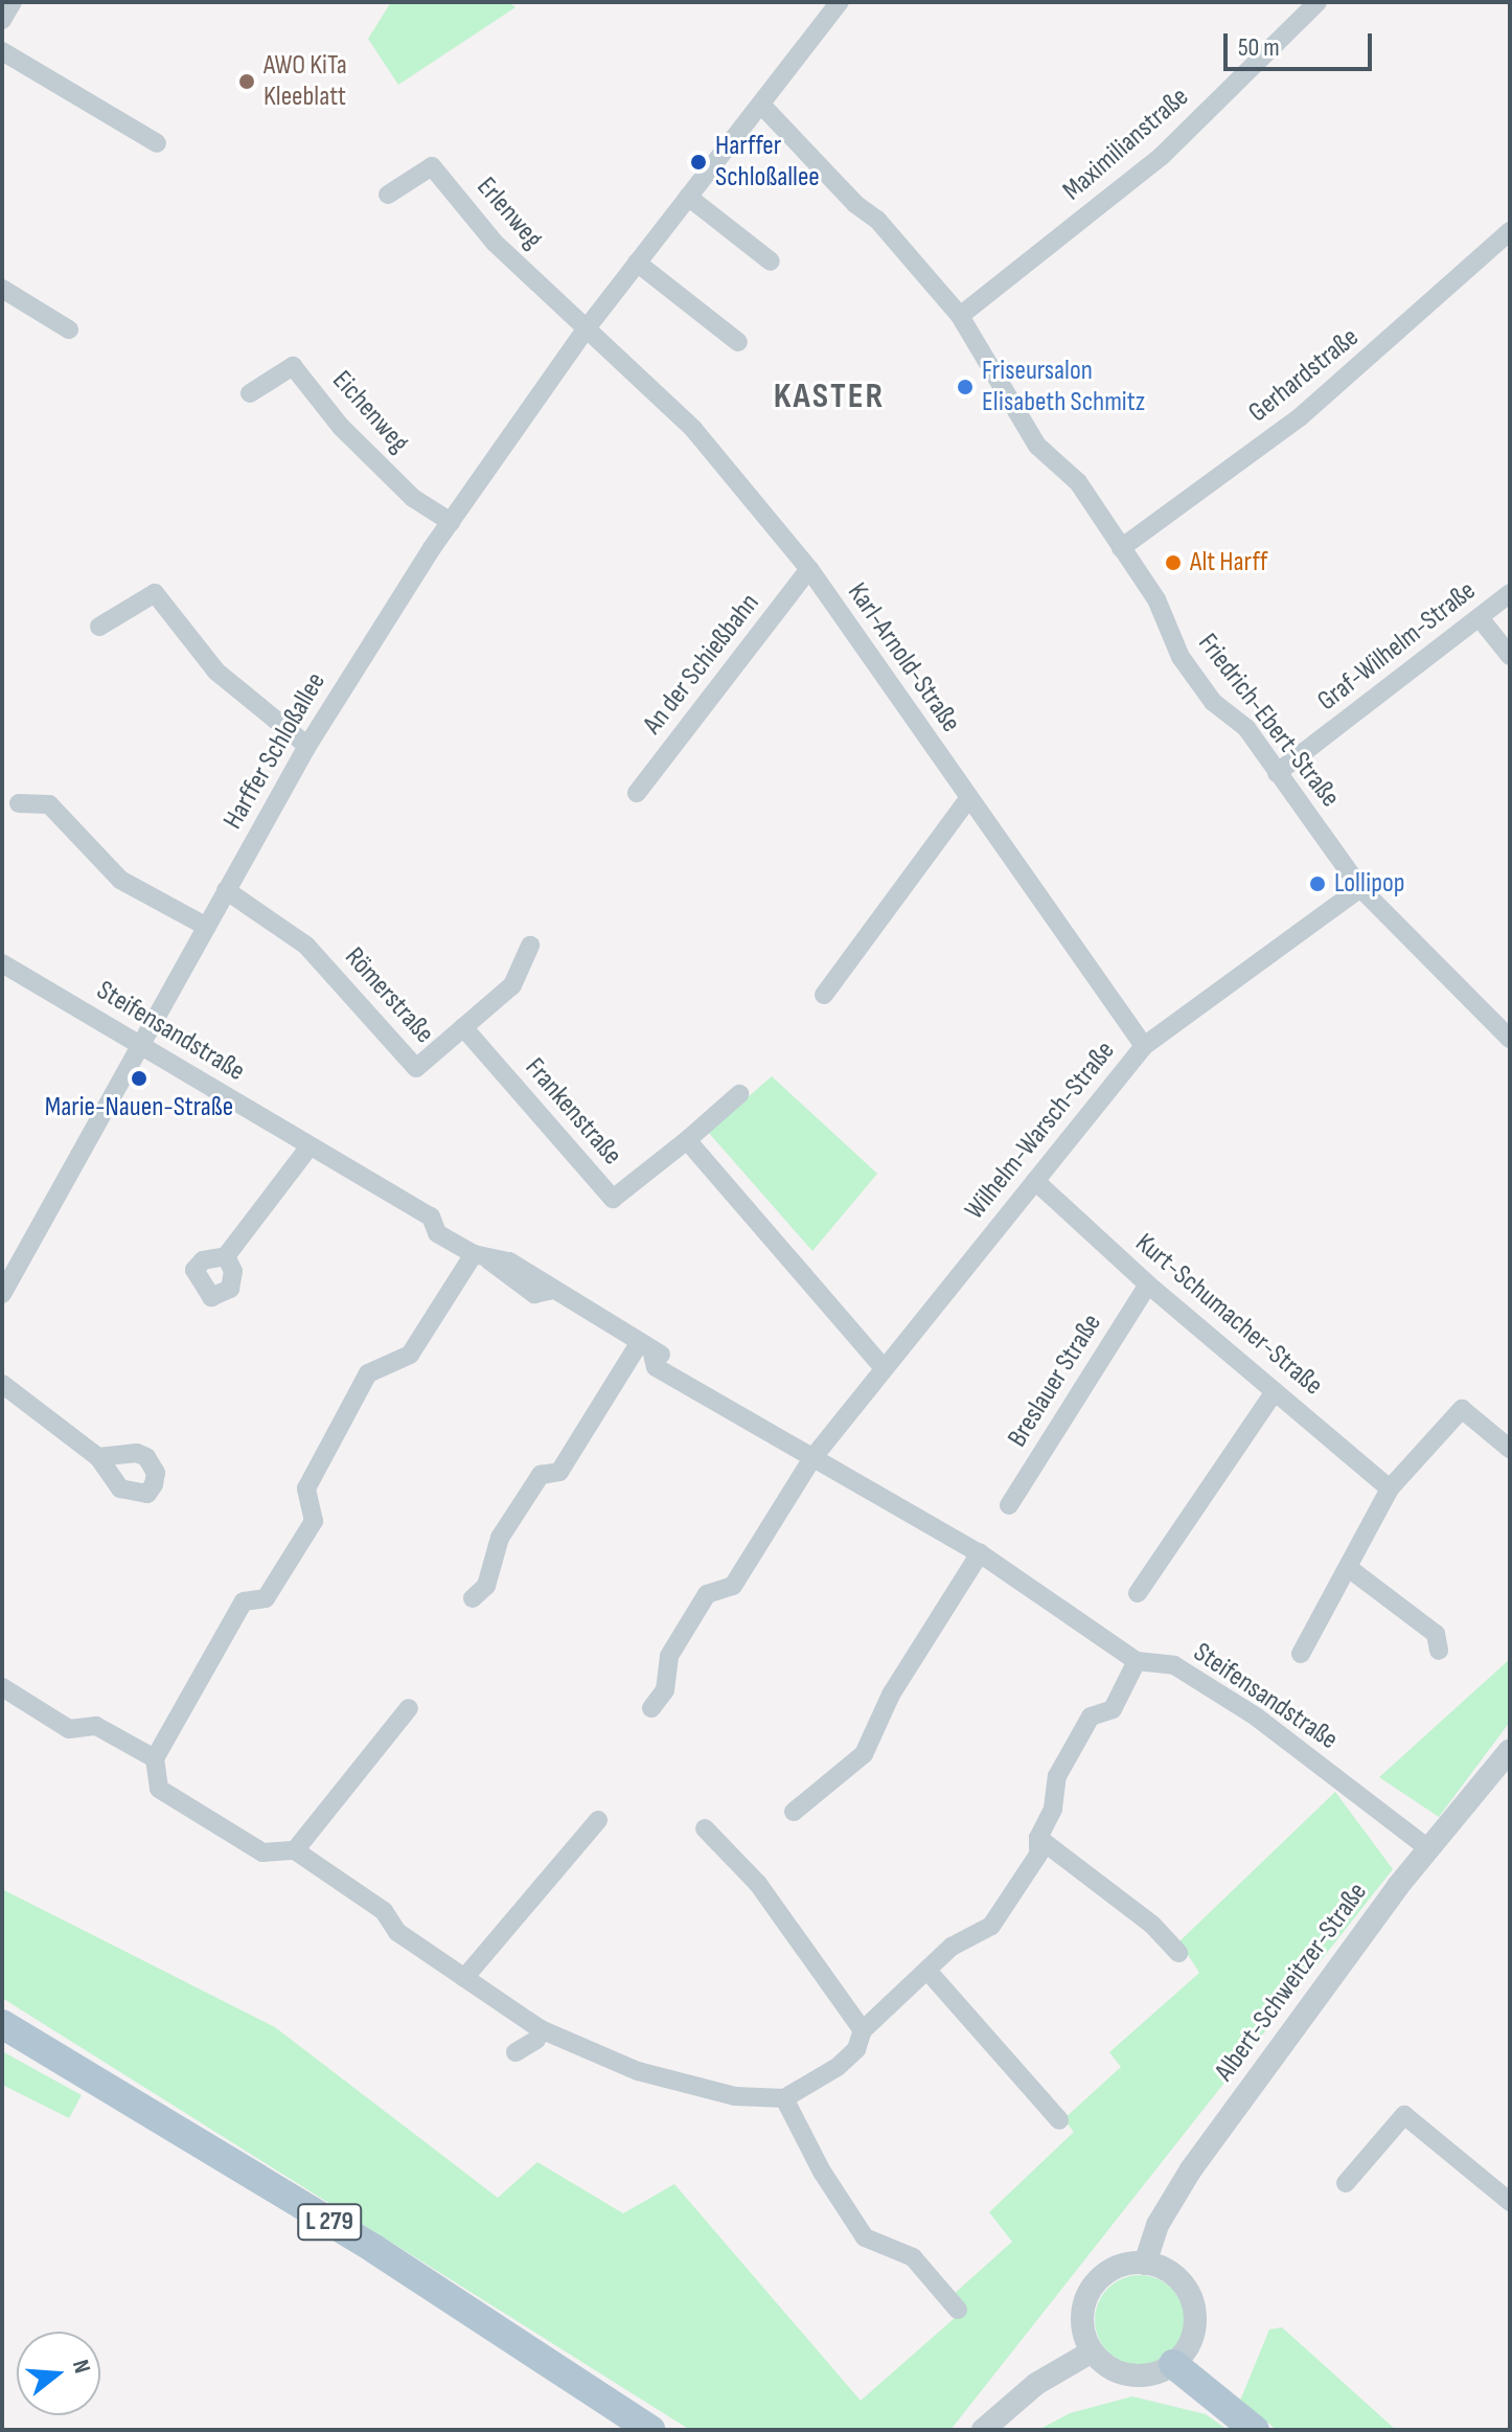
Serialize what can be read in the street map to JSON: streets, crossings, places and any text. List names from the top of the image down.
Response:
{
  "streets": {
    "main road": ["L 279"],
    "street": [
      "Maximilianstraße",
      "Erlenweg",
      "Gerhardstraße",
      "Eichenweg",
      "Graf-Wilhelm-Straße",
      "Karl-Arnold-Straße",
      "An der Schießbahn",
      "Friedrich-Ebert-Straße",
      "Harffer Schloßallee",
      "Römerstraße",
      "Steifensandstraße",
      "Frankenstraße",
      "Wilhelm-Warsch-Straße",
      "Kurt-Schumacher-Straße",
      "Breslauer Straße",
      "Albert-Schweitzer-Straße"
    ]
  },
  "crossings": [
    ["Maximilianstraße", "Friedrich-Ebert-Straße"],
    ["Erlenweg", "Karl-Arnold-Straße"],
    ["Erlenweg", "Harffer Schloßallee"],
    ["Gerhardstraße", "Friedrich-Ebert-Straße"],
    ["Eichenweg", "Harffer Schloßallee"],
    ["Graf-Wilhelm-Straße", "Friedrich-Ebert-Straße"],
    ["Karl-Arnold-Straße", "An der Schießbahn"],
    ["Karl-Arnold-Straße", "Harffer Schloßallee"],
    ["Karl-Arnold-Straße", "Wilhelm-Warsch-Straße"],
    ["Friedrich-Ebert-Straße", "Harffer Schloßallee"],
    ["Friedrich-Ebert-Straße", "Wilhelm-Warsch-Straße"],
    ["Harffer Schloßallee", "Römerstraße"],
    ["Harffer Schloßallee", "Steifensandstraße"],
    ["Römerstraße", "Frankenstraße"],
    ["Steifensandstraße", "Wilhelm-Warsch-Straße"],
    ["Steifensandstraße", "Albert-Schweitzer-Straße"],
    ["Wilhelm-Warsch-Straße", "Kurt-Schumacher-Straße"],
    ["Kurt-Schumacher-Straße", "Breslauer Straße"]
  ],
  "districts": ["KASTER"],
  "places": [
    "AWO KiTa Kleeblatt",
    "Harffer Schloßallee",
    "Friseursalon Elisabeth Schmitz",
    "Alt Harff",
    "Lollipop",
    "Marie-Nauen-Straße"
  ],
  "scale_bar": "50 m",
  "north": "right"
}
